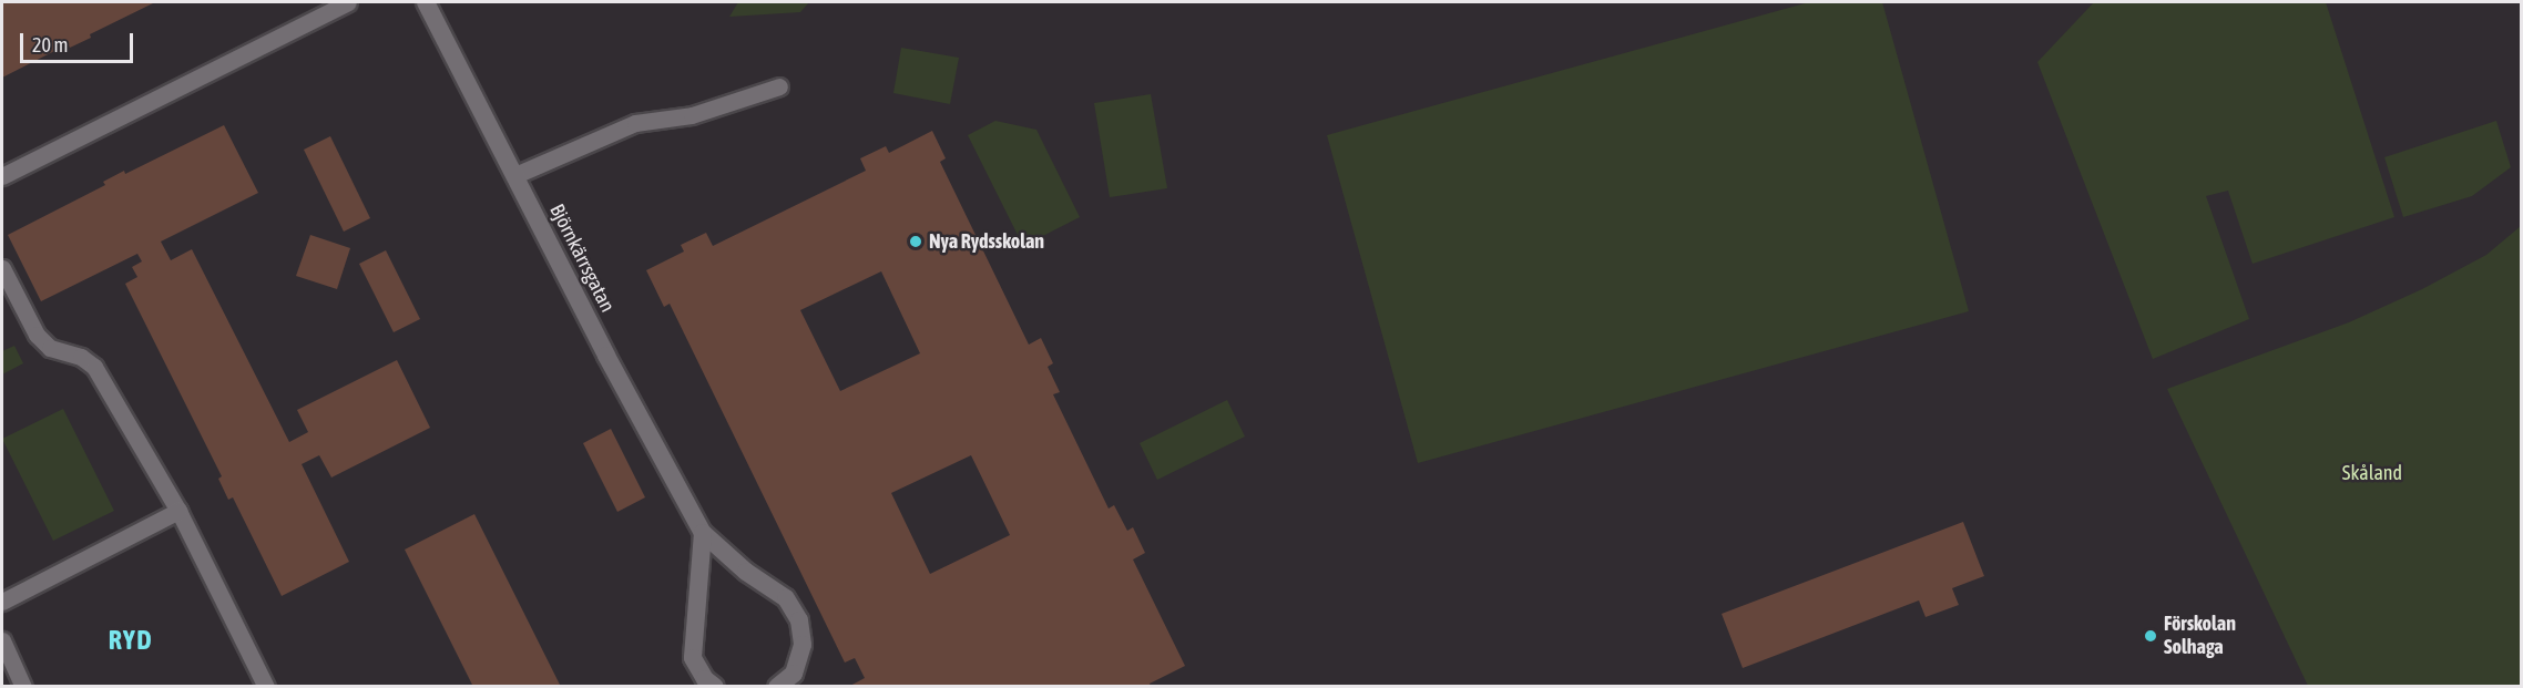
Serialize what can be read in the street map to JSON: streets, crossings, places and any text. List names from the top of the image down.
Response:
{
  "streets": {
    "street": ["Björnkärrsgatan"]
  },
  "districts": ["RYD"],
  "parks": ["Skåland"],
  "places": ["Nya Rydsskolan", "Förskolan Solhaga"],
  "scale_bar": "20 m"
}
